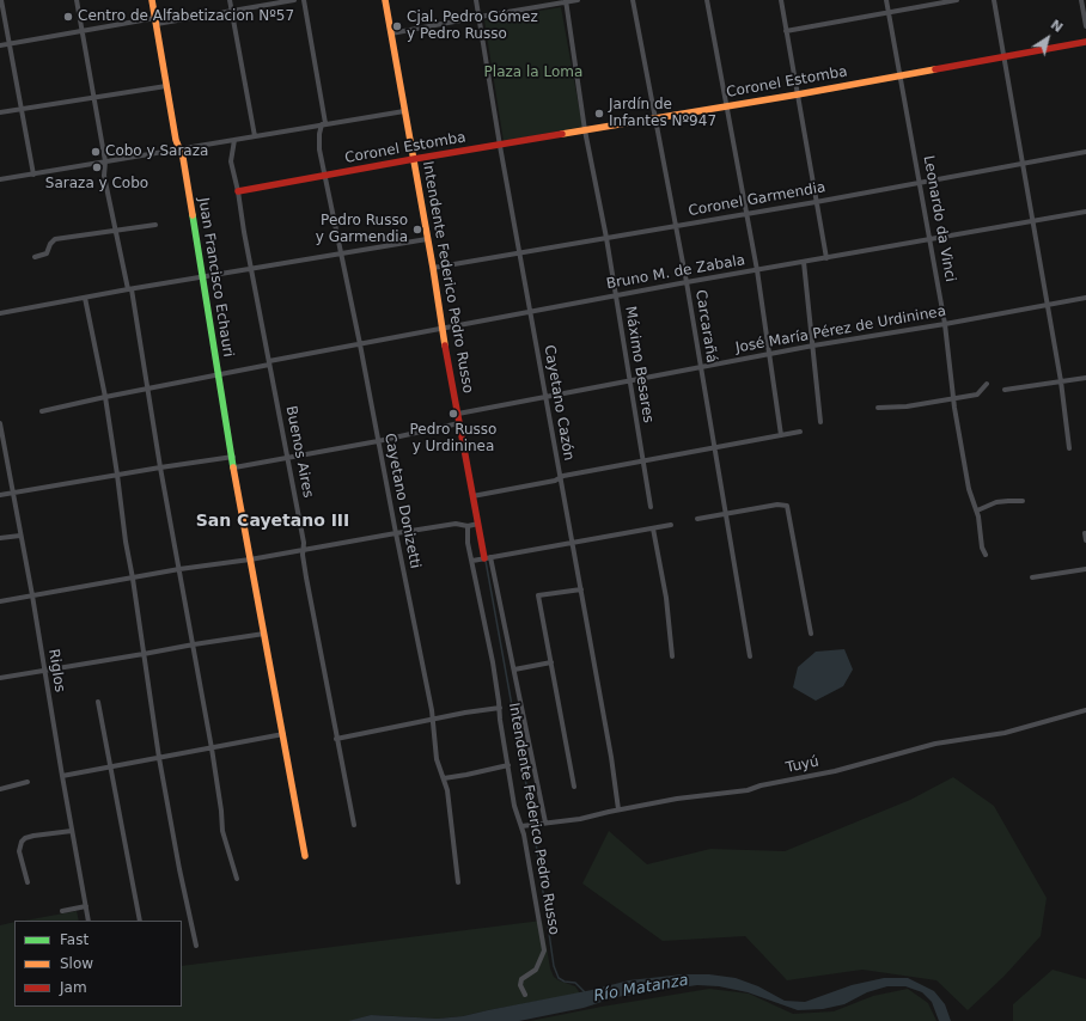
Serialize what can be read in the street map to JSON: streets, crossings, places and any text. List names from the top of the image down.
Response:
{
  "streets": {
    "street": [
      "Coronel Estomba",
      "Coronel Garmendia",
      "Leonardo da Vinci",
      "Bruno M. de Zabala",
      "Juan Francisco Echauri",
      "Intendente Federico Pedro Russo",
      "Carcarañá",
      "José María Pérez de Urdininea",
      "Máximo Besares",
      "Cayetano Cazón",
      "Buenos Aires",
      "Cayetano Donizetti",
      "Riglos",
      "Tuyú"
    ]
  },
  "crossings": [
    ["Coronel Estomba", "Leonardo da Vinci"],
    ["Coronel Estomba", "Intendente Federico Pedro Russo"],
    ["Coronel Estomba", "Carcarañá"],
    ["Coronel Estomba", "Máximo Besares"],
    ["Coronel Estomba", "Cayetano Cazón"],
    ["Coronel Estomba", "Buenos Aires"],
    ["Coronel Estomba", "Cayetano Donizetti"],
    ["Coronel Garmendia", "Leonardo da Vinci"],
    ["Coronel Garmendia", "Intendente Federico Pedro Russo"],
    ["Coronel Garmendia", "Carcarañá"],
    ["Coronel Garmendia", "Máximo Besares"],
    ["Coronel Garmendia", "Cayetano Cazón"],
    ["Leonardo da Vinci", "Bruno M. de Zabala"],
    ["Leonardo da Vinci", "José María Pérez de Urdininea"],
    ["Bruno M. de Zabala", "Intendente Federico Pedro Russo"],
    ["Bruno M. de Zabala", "Carcarañá"],
    ["Bruno M. de Zabala", "Máximo Besares"],
    ["Bruno M. de Zabala", "Cayetano Cazón"],
    ["Bruno M. de Zabala", "Buenos Aires"],
    ["Bruno M. de Zabala", "Cayetano Donizetti"],
    ["Intendente Federico Pedro Russo", "José María Pérez de Urdininea"],
    ["Intendente Federico Pedro Russo", "Tuyú"],
    ["Carcarañá", "José María Pérez de Urdininea"],
    ["José María Pérez de Urdininea", "Máximo Besares"],
    ["José María Pérez de Urdininea", "Cayetano Cazón"],
    ["Cayetano Cazón", "Tuyú"]
  ],
  "districts": ["San Cayetano III"],
  "water": ["Río Matanza"],
  "parks": ["Plaza la Loma"],
  "places": [
    "Centro de Alfabetizacion Nº57",
    "Cjal. Pedro Gómez y Pedro Russo",
    "Jardín de Infantes Nº947",
    "Cobo y Saraza",
    "Saraza y Cobo",
    "Pedro Russo y Garmendia",
    "Pedro Russo y Urdininea"
  ],
  "legend": ["Fast", "Slow", "Jam"],
  "north": "top right"
}
